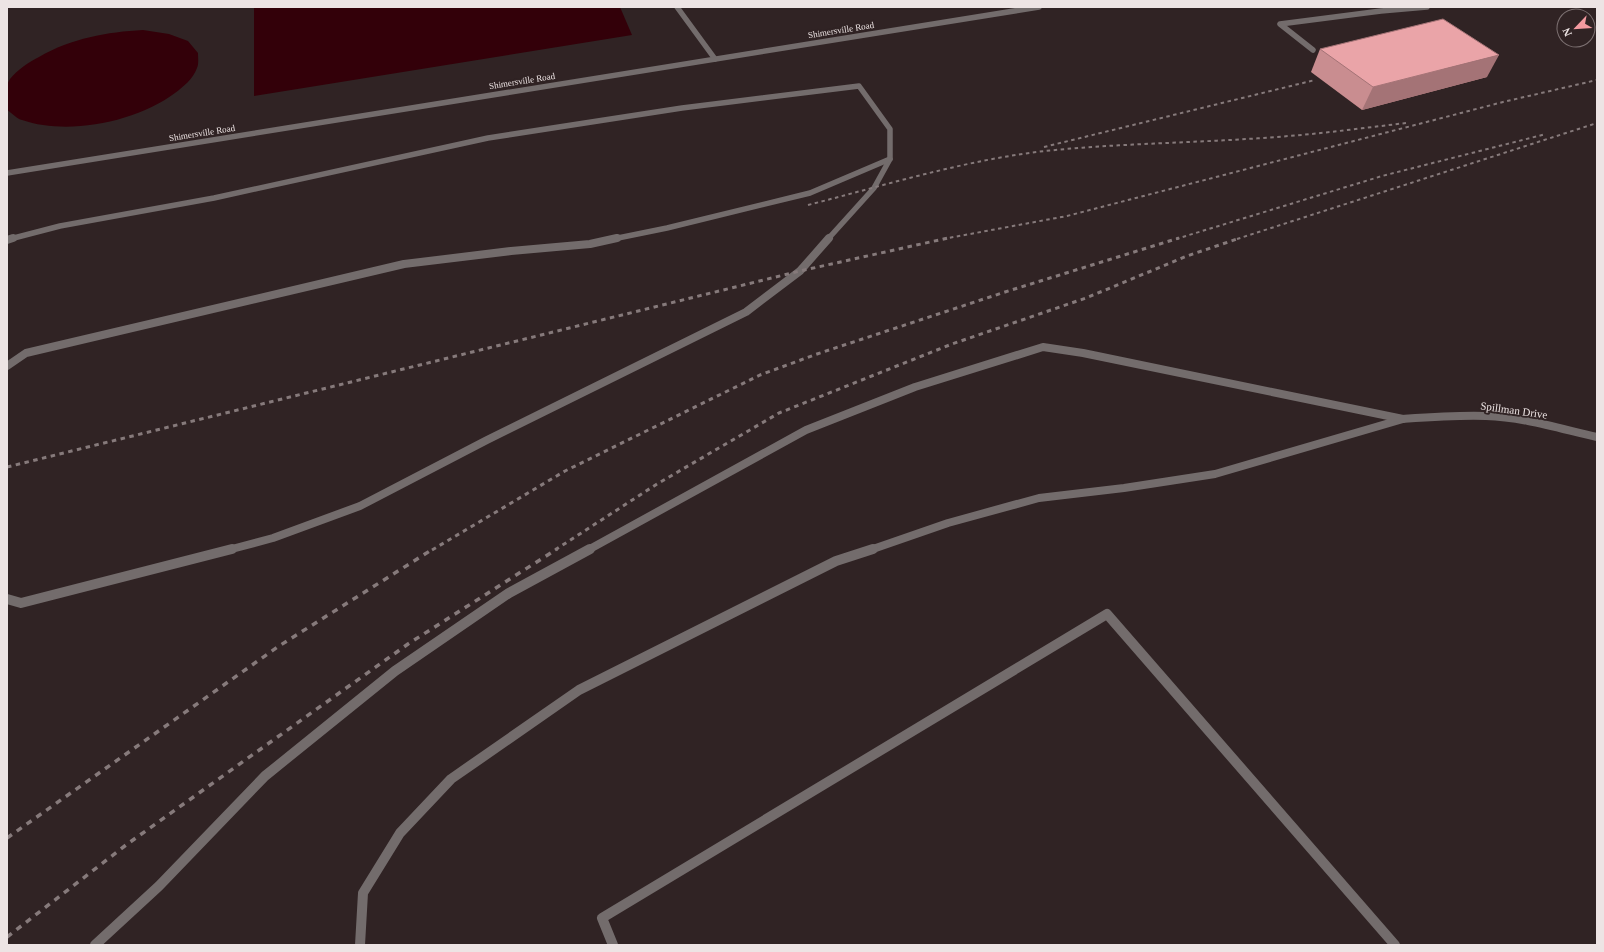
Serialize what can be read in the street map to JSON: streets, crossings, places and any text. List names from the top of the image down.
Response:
{
  "streets": {
    "street": ["Shimersville Road", "Spillman Drive"]
  },
  "north": "bottom left"
}
